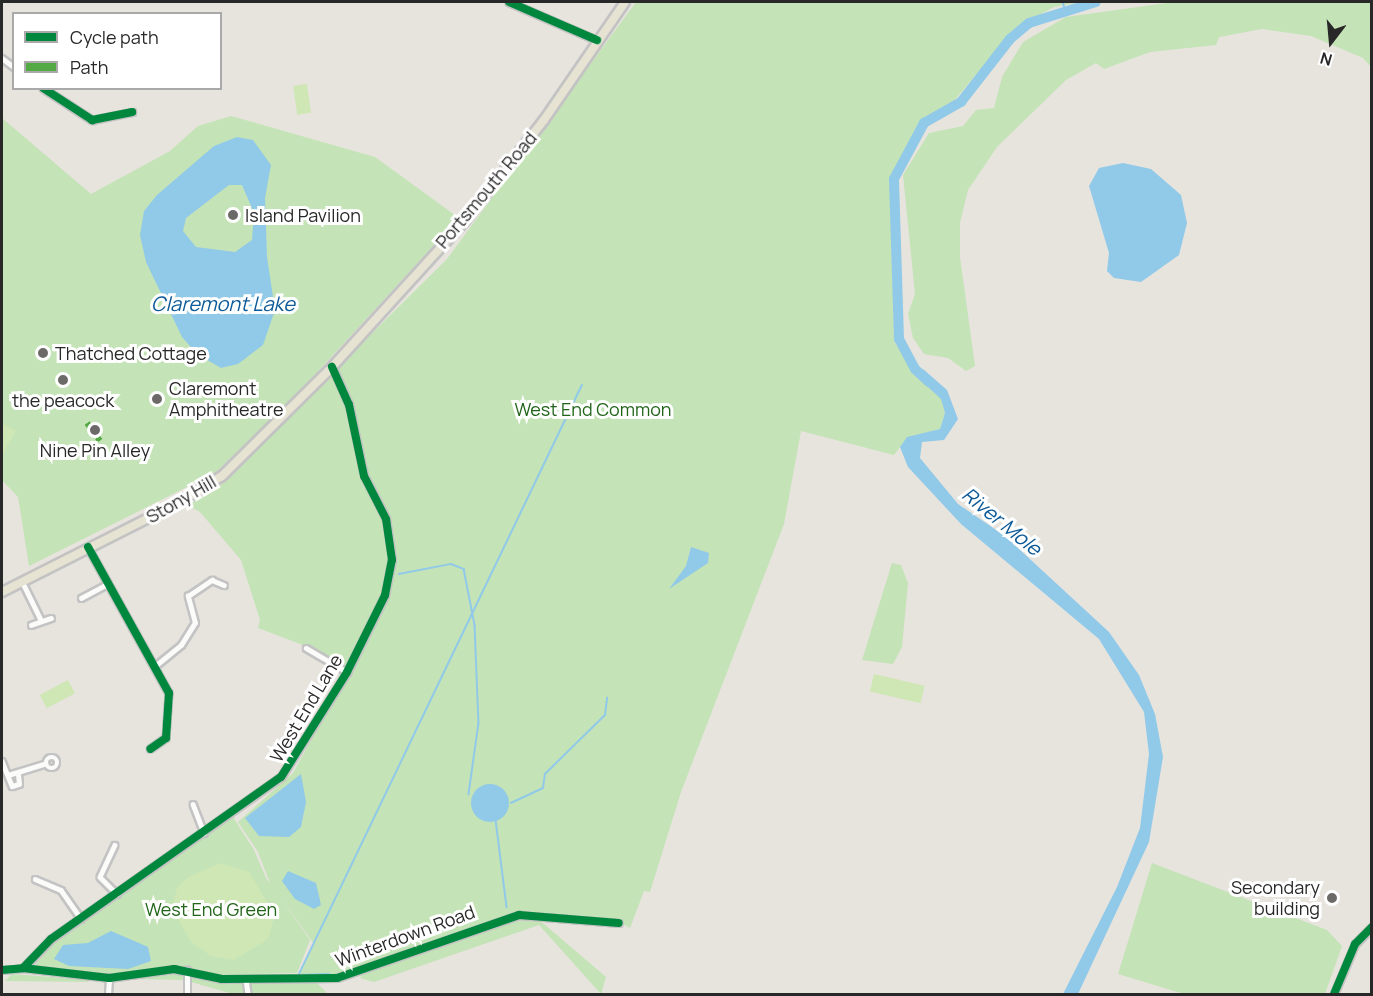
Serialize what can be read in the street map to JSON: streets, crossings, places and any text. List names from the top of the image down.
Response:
{
  "streets": {
    "main road": ["Portsmouth Road", "Stony Hill"],
    "street": ["West End Lane", "Winterdown Road"]
  },
  "crossings": [
    ["Portsmouth Road", "Stony Hill"],
    ["Portsmouth Road", "West End Lane"],
    ["Stony Hill", "West End Lane"],
    ["West End Lane", "Winterdown Road"]
  ],
  "water": ["Claremont Lake", "River Mole"],
  "parks": ["West End Common", "West End Green"],
  "places": [
    "Island Pavilion",
    "Thatched Cottage",
    "the peacock",
    "Claremont Amphitheatre",
    "Nine Pin Alley",
    "Secondary building"
  ],
  "legend": ["Cycle path", "Path"],
  "north": "bottom"
}
